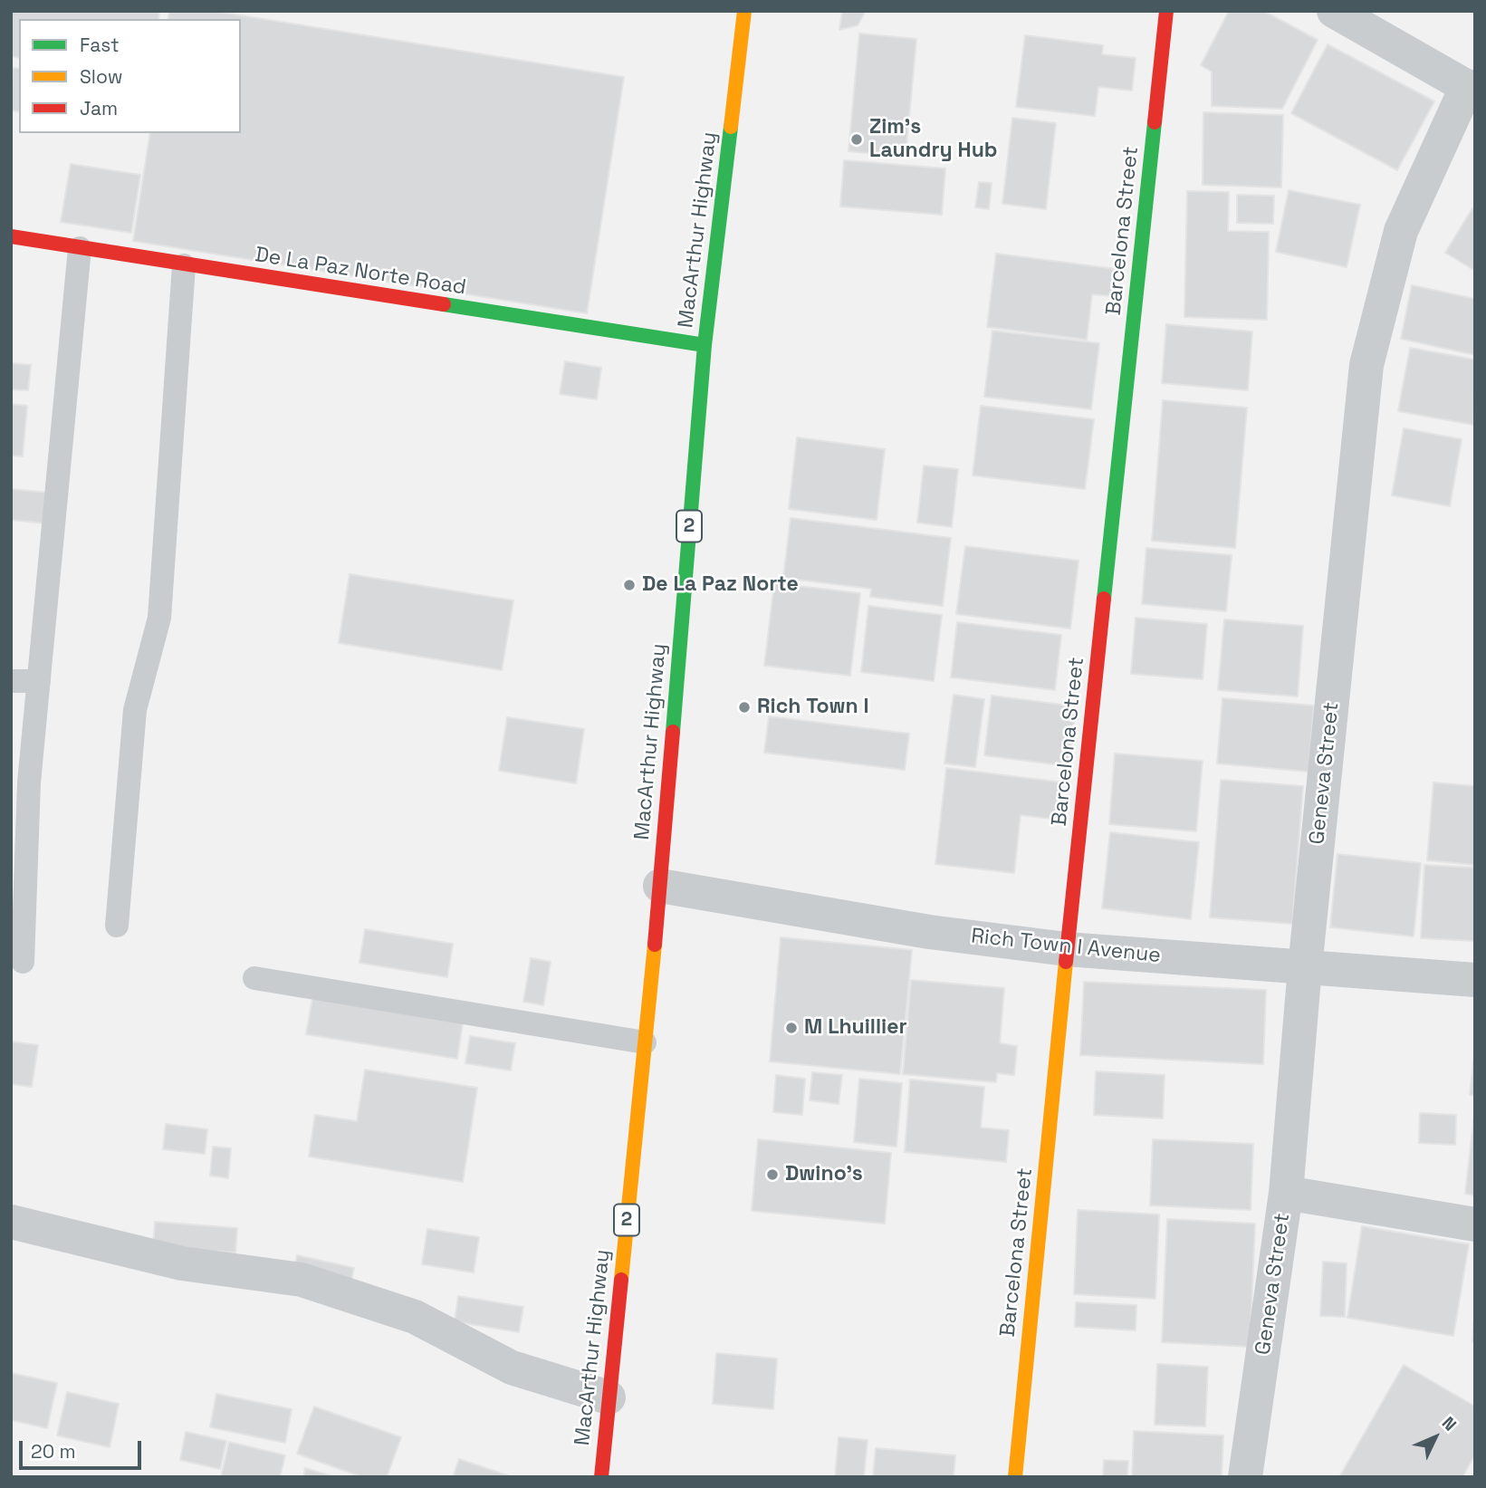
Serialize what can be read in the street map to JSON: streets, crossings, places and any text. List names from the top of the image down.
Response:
{
  "streets": {
    "main road": [
      "MacArthur Highway",
      "Barcelona Street",
      "De La Paz Norte Road",
      "2"
    ],
    "street": ["Geneva Street", "Rich Town I Avenue"]
  },
  "crossings": [
    ["MacArthur Highway", "De La Paz Norte Road"],
    ["MacArthur Highway", "Rich Town I Avenue"],
    ["Barcelona Street", "Rich Town I Avenue"],
    ["Geneva Street", "Rich Town I Avenue"]
  ],
  "places": [
    "Zim's Laundry Hub",
    "De La Paz Norte",
    "Rich Town I",
    "M Lhuillier",
    "Dwino's"
  ],
  "legend": ["Fast", "Slow", "Jam"],
  "scale_bar": "20 m",
  "north": "top right"
}
